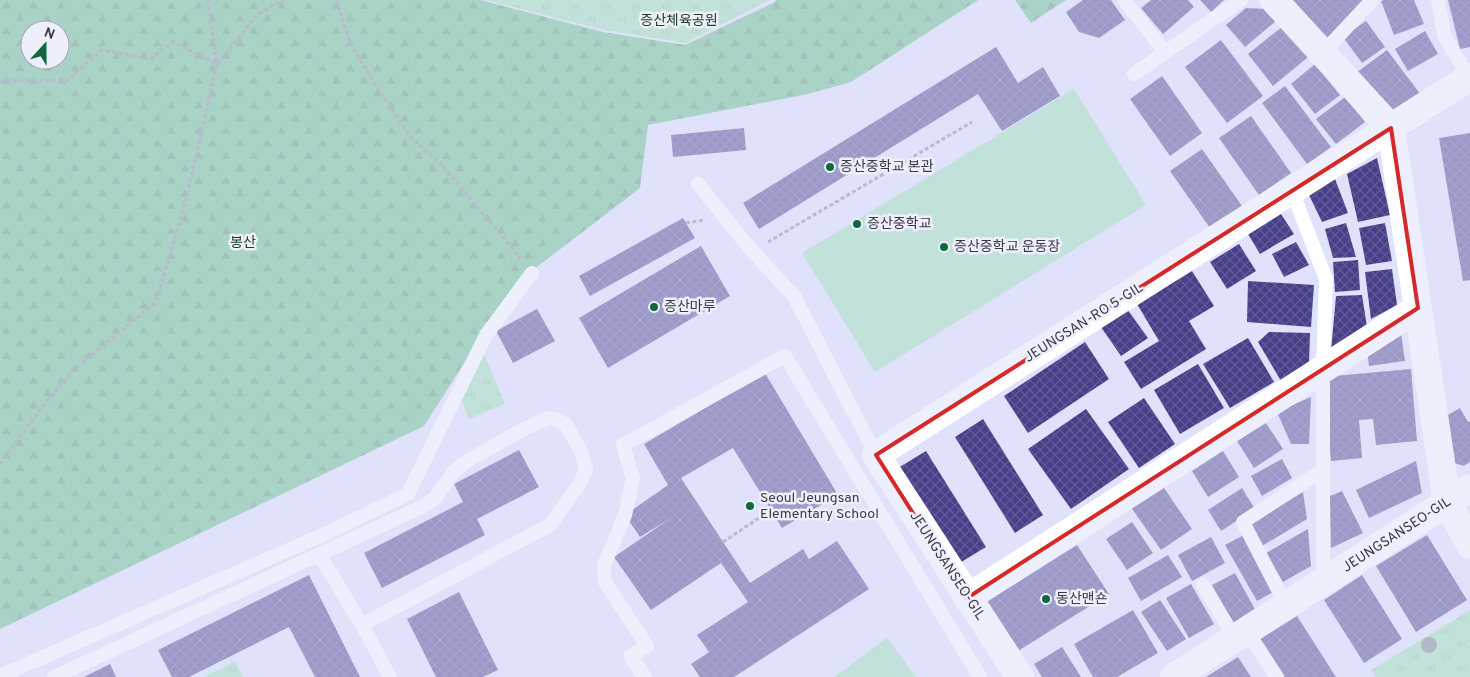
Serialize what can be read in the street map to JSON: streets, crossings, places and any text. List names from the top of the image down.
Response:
{
  "streets": {
    "street": ["JEUNGSAN-RO 5-GIL", "JEUNGSANSEO-GIL"]
  },
  "crossings": [
    ["JEUNGSAN-RO 5-GIL", "JEUNGSANSEO-GIL"]
  ],
  "parks": ["증산체육공원", "봉산"],
  "places": [
    "증산중학교 본관",
    "증산중학교",
    "증산중학교 운동장",
    "증산마루",
    "Seoul Jeungsan Elementary School",
    "동산맨숀"
  ],
  "north": "top"
}
